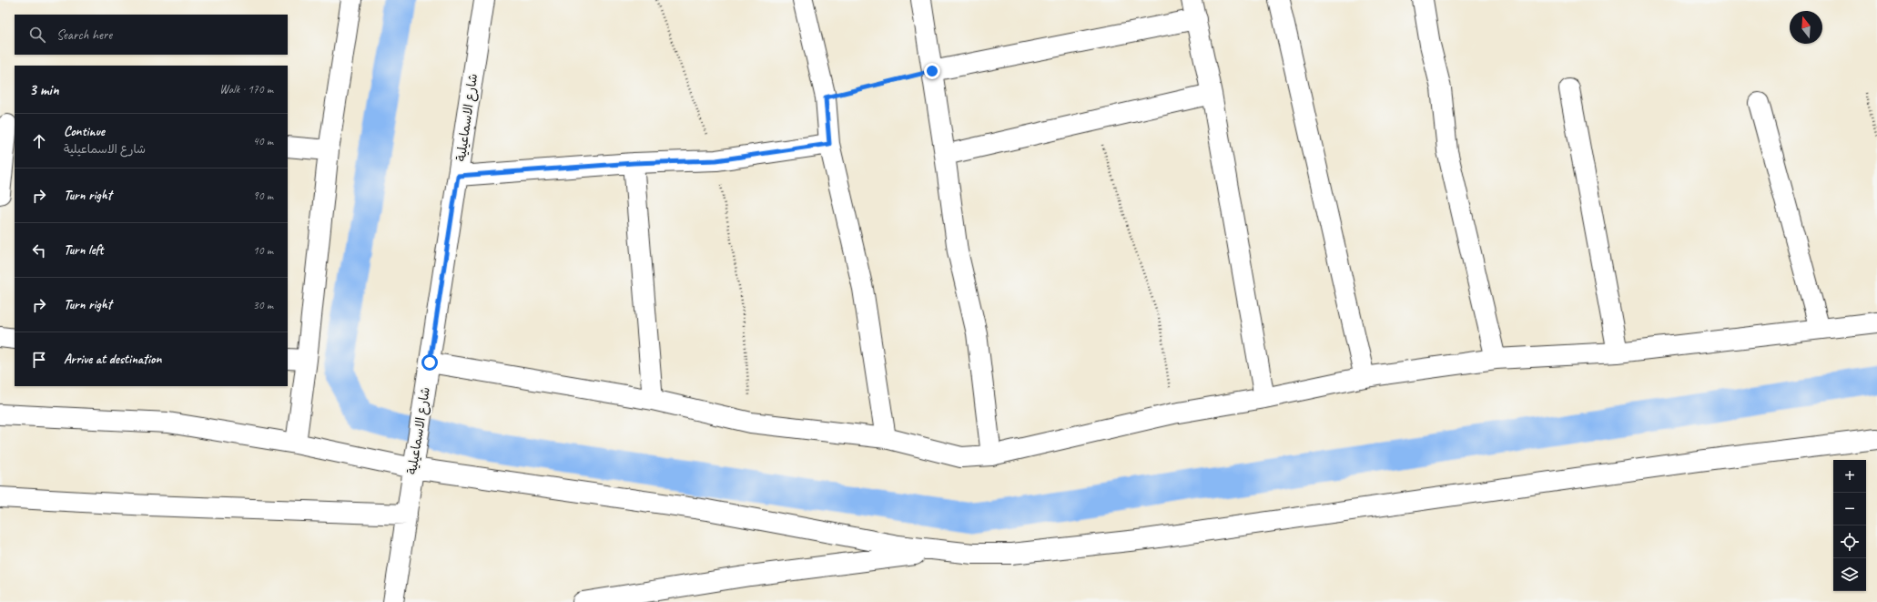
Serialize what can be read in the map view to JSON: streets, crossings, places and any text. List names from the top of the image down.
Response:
{
  "streets": {
    "street": ["شارع الاسماعيلية"]
  },
  "north": "top",
  "page": {
    "search": "Search here",
    "heading": ["3 min", "Walk · 170 m"],
    "list": [
      ["Continue", "شارع الاسماعيلية", "40 m"],
      ["Turn right", "90 m"],
      ["Turn left", "10 m"],
      ["Turn right", "30 m"],
      "Arrive at destination"
    ],
    "map_buttons": ["+", "−"]
  }
}
